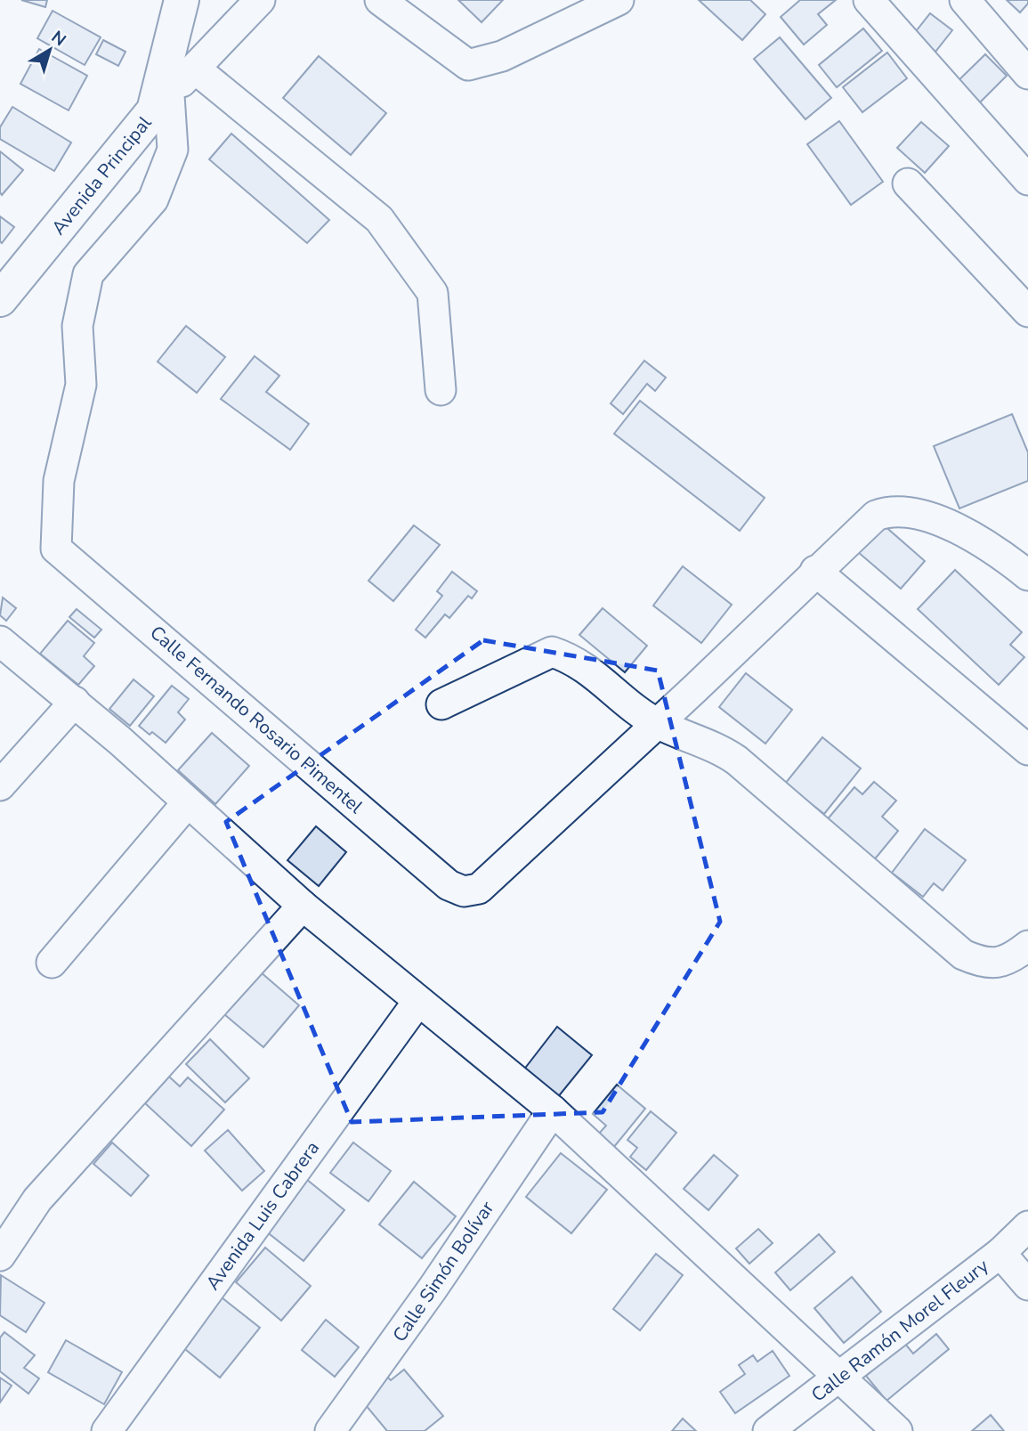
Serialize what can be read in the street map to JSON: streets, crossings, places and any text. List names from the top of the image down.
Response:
{
  "streets": {
    "main road": ["Avenida Principal"],
    "street": [
      "Calle Fernando Rosario Pimentel",
      "Avenida Luis Cabrera",
      "Calle Simón Bolívar",
      "Calle Ramón Morel Fleury"
    ]
  },
  "crossings": [
    ["Avenida Principal", "Calle Fernando Rosario Pimentel"]
  ],
  "north": "top right"
}
